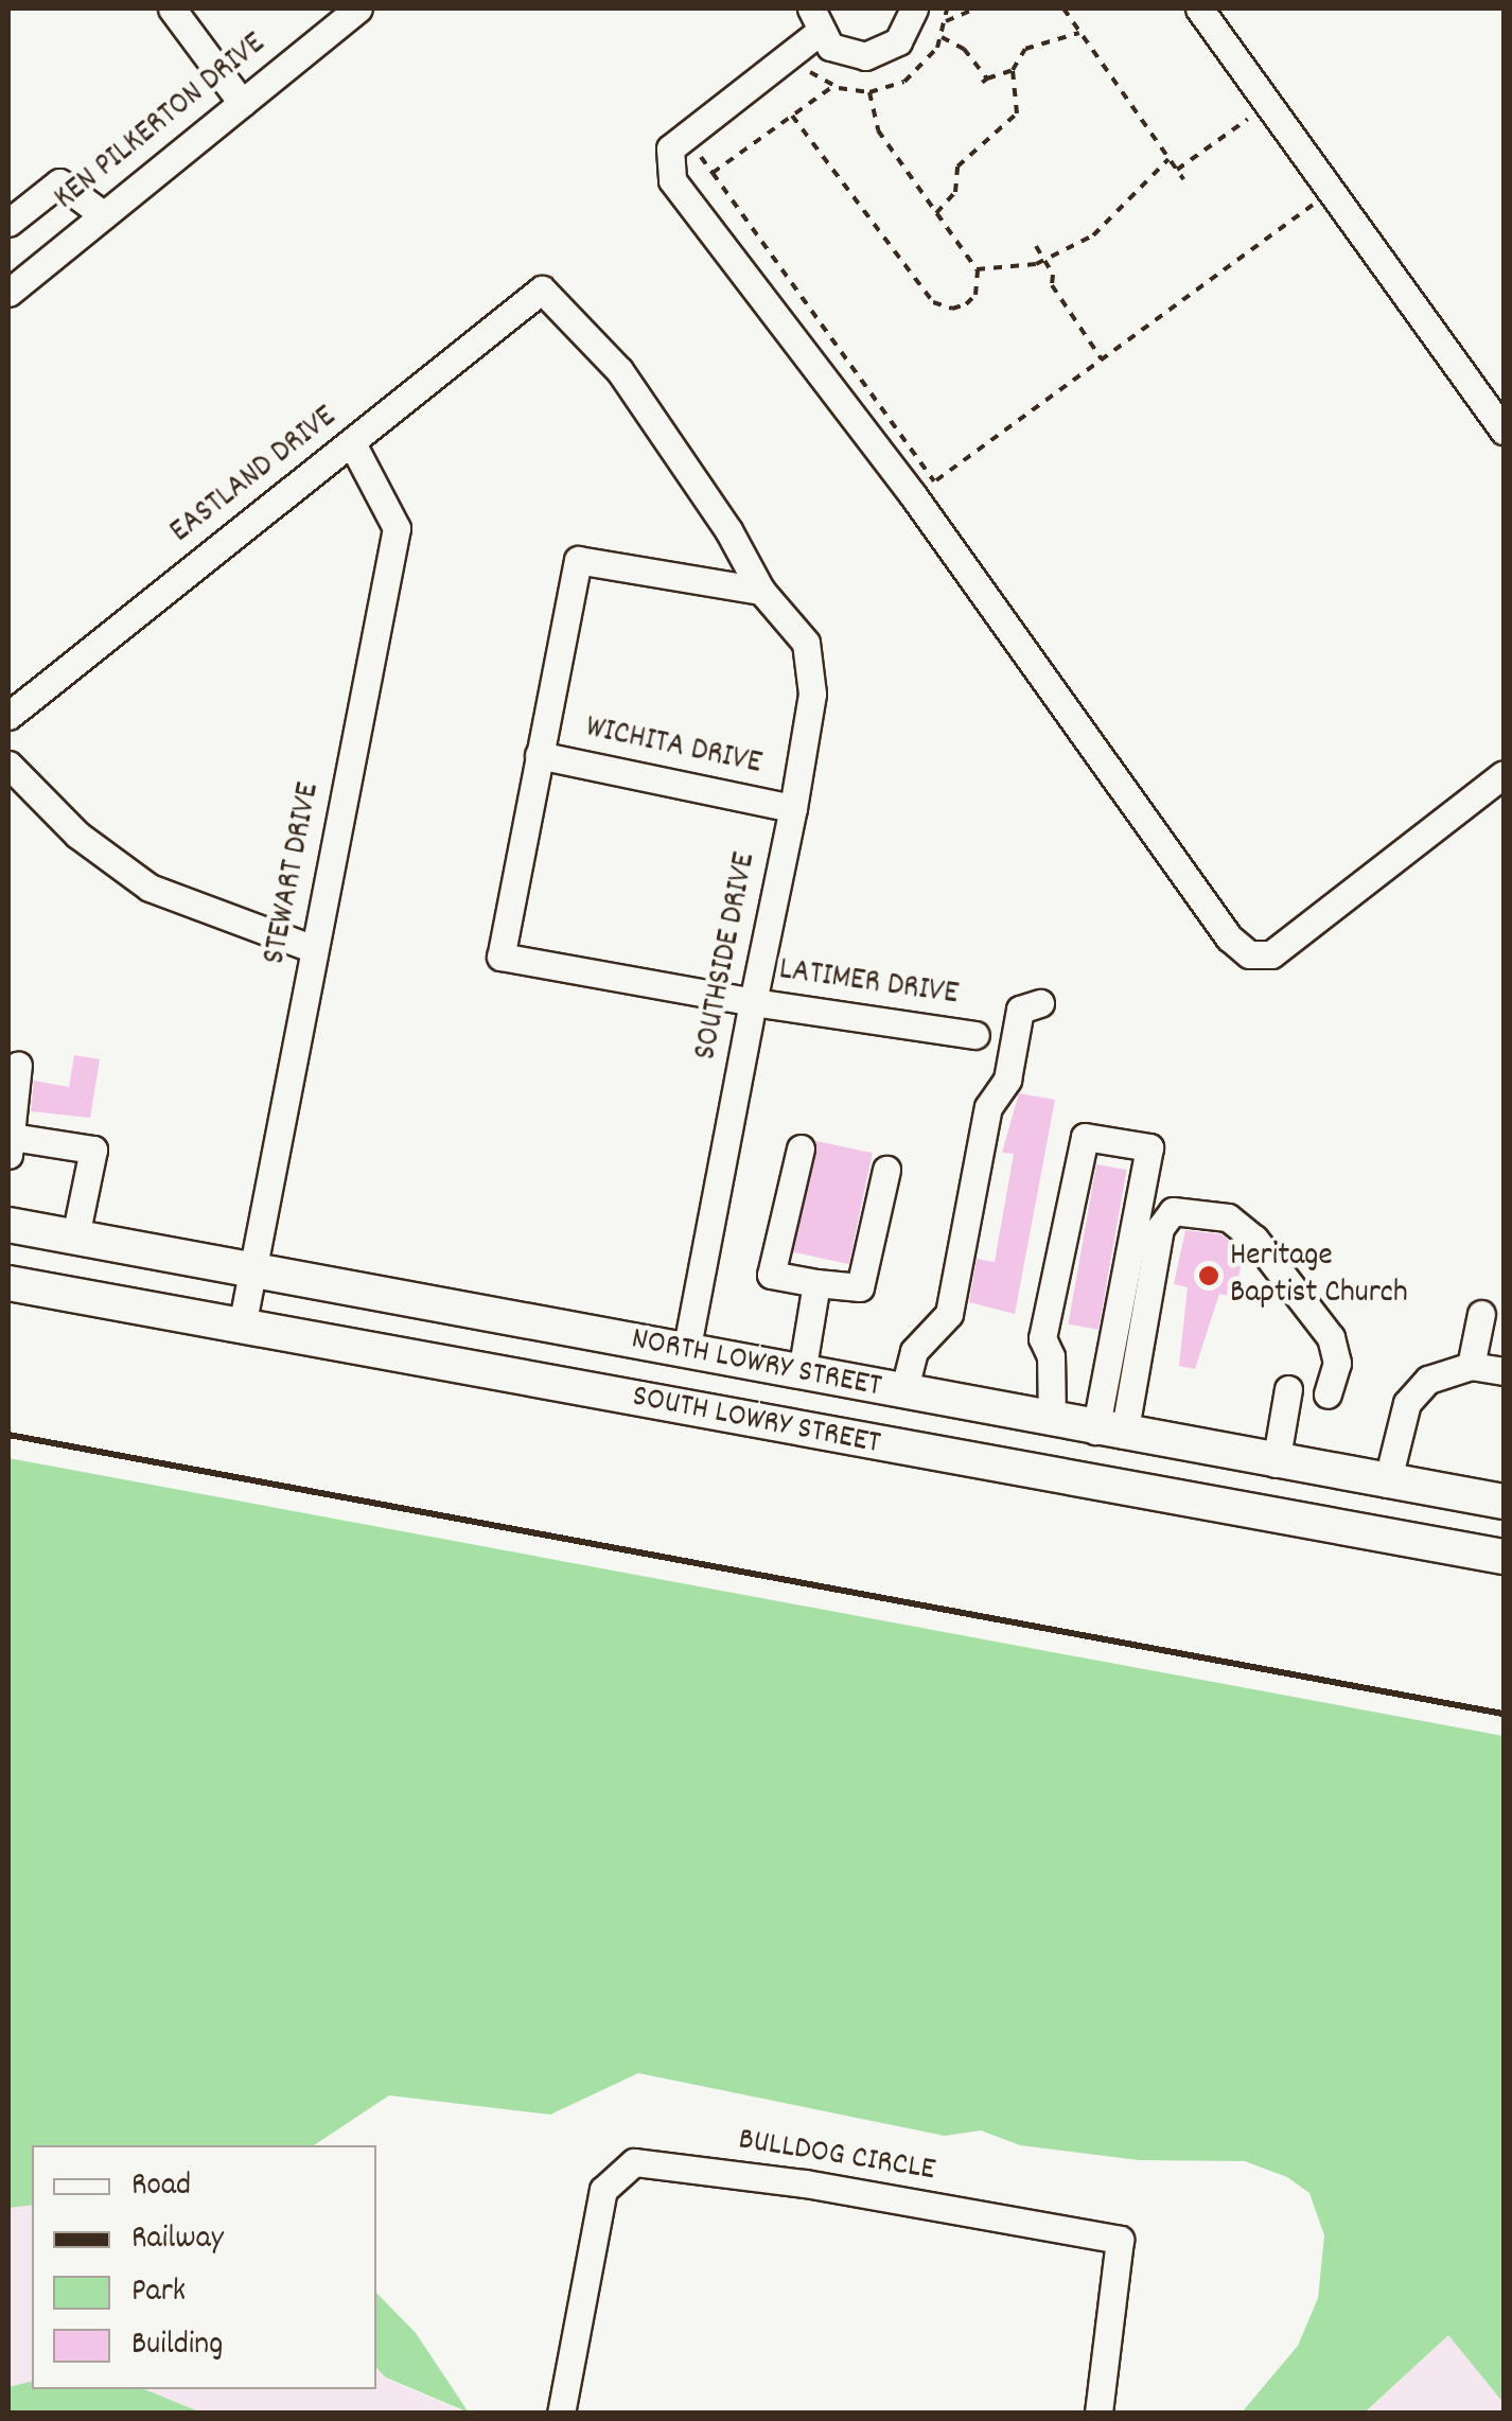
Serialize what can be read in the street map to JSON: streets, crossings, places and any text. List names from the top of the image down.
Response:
{
  "streets": {
    "main road": ["NORTH LOWRY STREET", "SOUTH LOWRY STREET"],
    "street": [
      "KEN PILKERTON DRIVE",
      "EASTLAND DRIVE",
      "WICHITA DRIVE",
      "STEWART DRIVE",
      "SOUTHSIDE DRIVE",
      "LATIMER DRIVE",
      "BULLDOG CIRCLE"
    ]
  },
  "crossings": [
    ["EASTLAND DRIVE", "STEWART DRIVE"],
    ["EASTLAND DRIVE", "SOUTHSIDE DRIVE"],
    ["WICHITA DRIVE", "SOUTHSIDE DRIVE"],
    ["WICHITA DRIVE", "LATIMER DRIVE"],
    ["STEWART DRIVE", "NORTH LOWRY STREET"],
    ["STEWART DRIVE", "SOUTH LOWRY STREET"],
    ["SOUTHSIDE DRIVE", "LATIMER DRIVE"],
    ["SOUTHSIDE DRIVE", "NORTH LOWRY STREET"]
  ],
  "places": ["Heritage Baptist Church"],
  "legend": [
    "Road",
    "Railway",
    "Park",
    "Building"
  ]
}
